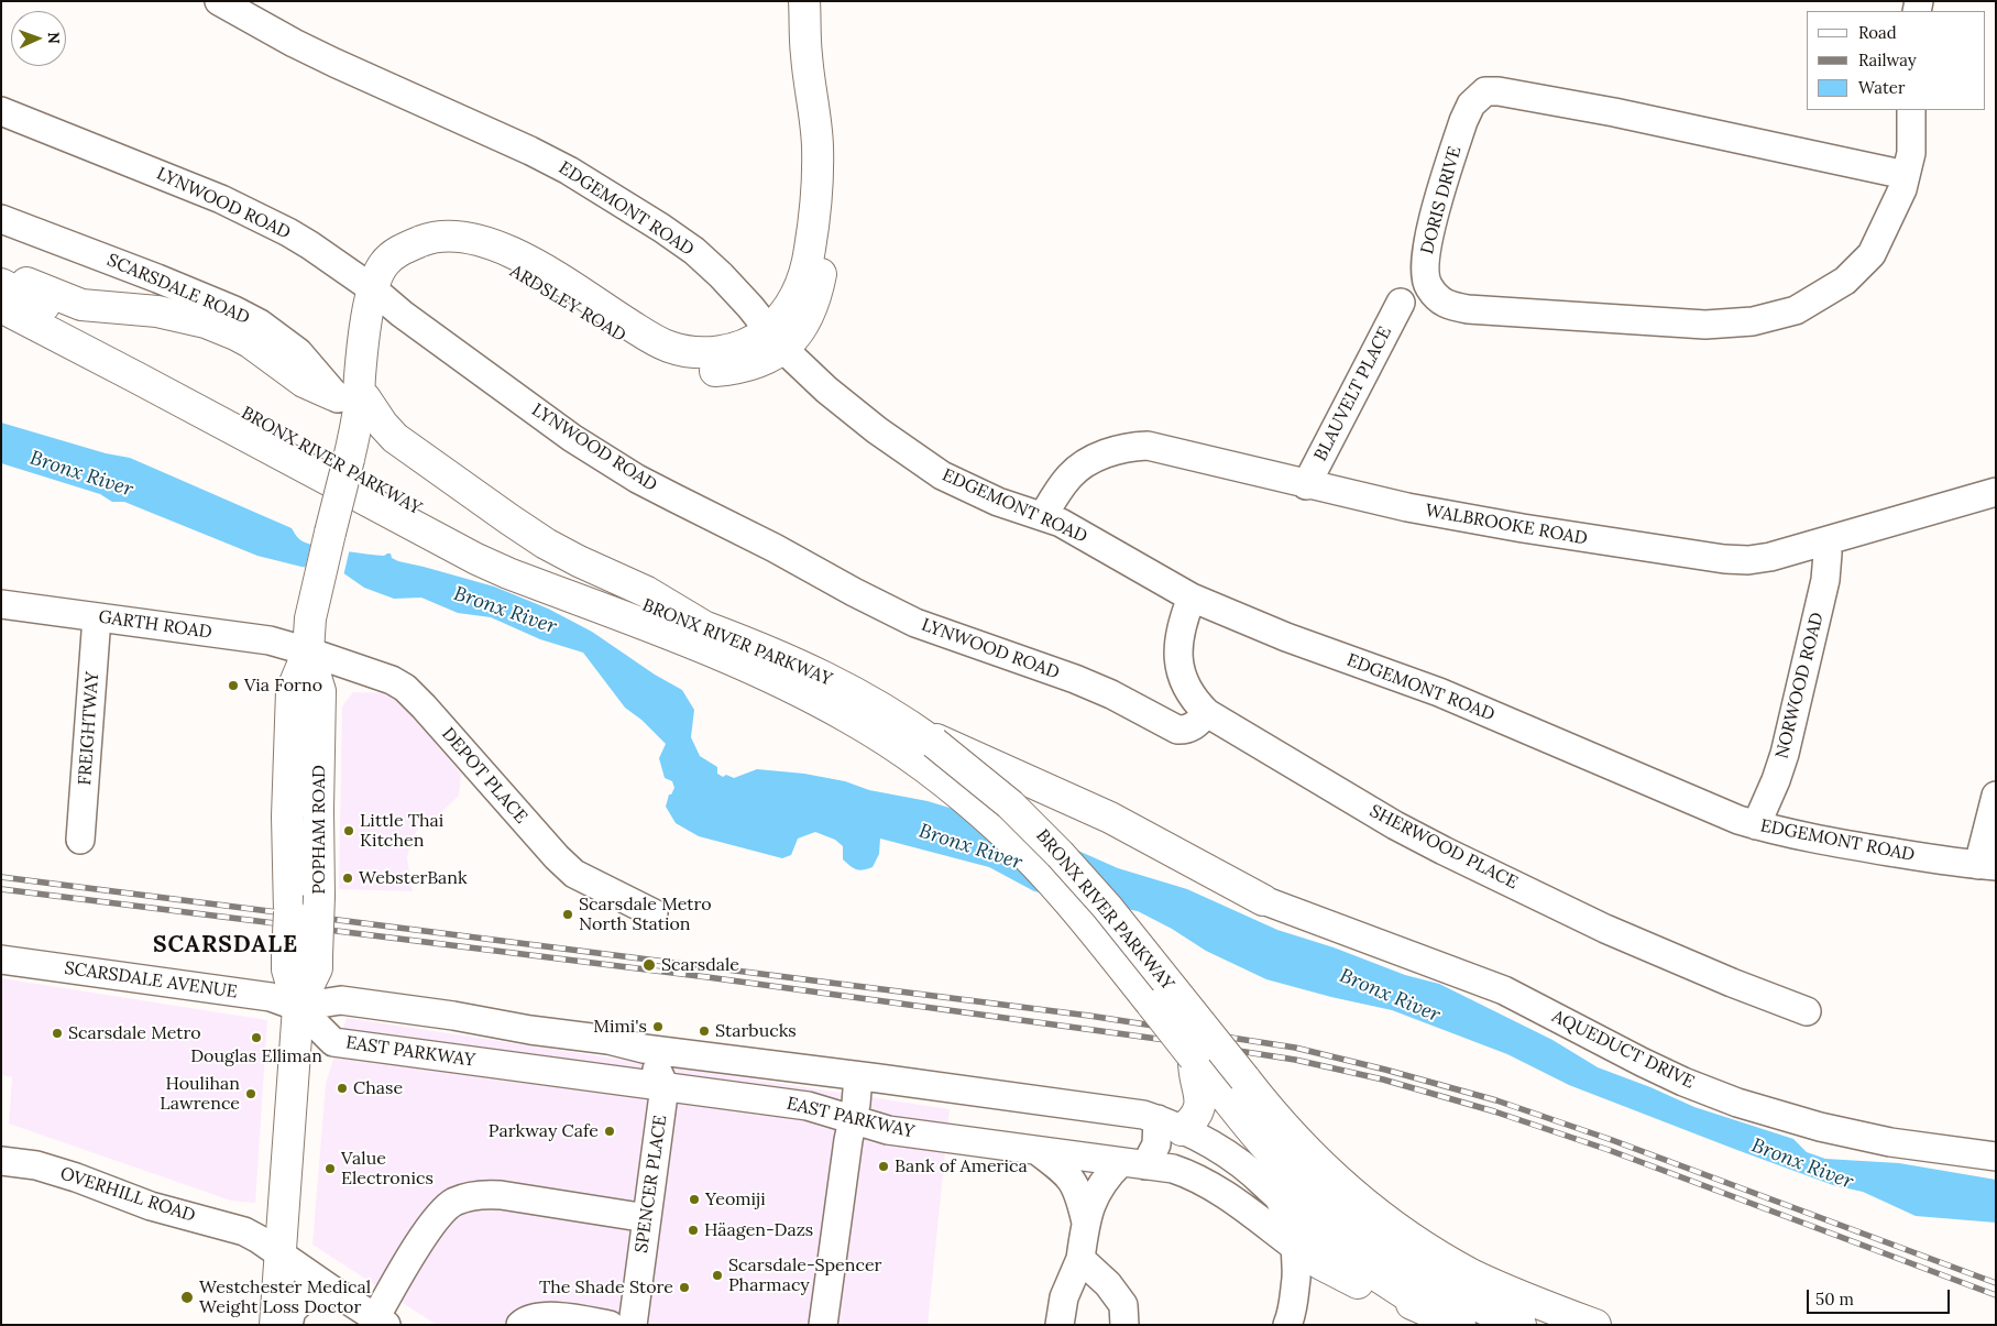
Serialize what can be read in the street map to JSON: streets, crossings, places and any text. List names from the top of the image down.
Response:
{
  "streets": {
    "main road": ["ARDSLEY ROAD", "BRONX RIVER PARKWAY", "POPHAM ROAD"],
    "street": [
      "DORIS DRIVE",
      "LYNWOOD ROAD",
      "EDGEMONT ROAD",
      "SCARSDALE ROAD",
      "BLAUVELT PLACE",
      "WALBROOKE ROAD",
      "GARTH ROAD",
      "NORWOOD ROAD",
      "FREIGHTWAY",
      "DEPOT PLACE",
      "SHERWOOD PLACE",
      "SCARSDALE AVENUE",
      "AQUEDUCT DRIVE",
      "EAST PARKWAY",
      "SPENCER PLACE",
      "OVERHILL ROAD"
    ]
  },
  "crossings": [
    ["LYNWOOD ROAD", "ARDSLEY ROAD"],
    ["LYNWOOD ROAD", "SHERWOOD PLACE"],
    ["EDGEMONT ROAD", "ARDSLEY ROAD"],
    ["EDGEMONT ROAD", "WALBROOKE ROAD"],
    ["EDGEMONT ROAD", "NORWOOD ROAD"],
    ["EDGEMONT ROAD", "SHERWOOD PLACE"],
    ["SCARSDALE ROAD", "ARDSLEY ROAD"],
    ["SCARSDALE ROAD", "POPHAM ROAD"],
    ["ARDSLEY ROAD", "POPHAM ROAD"],
    ["BLAUVELT PLACE", "WALBROOKE ROAD"],
    ["WALBROOKE ROAD", "NORWOOD ROAD"],
    ["GARTH ROAD", "FREIGHTWAY"],
    ["GARTH ROAD", "DEPOT PLACE"],
    ["GARTH ROAD", "POPHAM ROAD"],
    ["DEPOT PLACE", "POPHAM ROAD"],
    ["POPHAM ROAD", "SCARSDALE AVENUE"],
    ["POPHAM ROAD", "EAST PARKWAY"],
    ["POPHAM ROAD", "OVERHILL ROAD"],
    ["SCARSDALE AVENUE", "EAST PARKWAY"],
    ["EAST PARKWAY", "SPENCER PLACE"]
  ],
  "districts": ["SCARSDALE"],
  "water": ["Bronx River"],
  "places": [
    "Via Forno",
    "Little Thai Kitchen",
    "WebsterBank",
    "Scarsdale Metro North Station",
    "Scarsdale",
    "Mimi's",
    "Starbucks",
    "Scarsdale Metro",
    "Douglas Elliman",
    "Chase",
    "Houlihan Lawrence",
    "Parkway Cafe",
    "Bank of America",
    "Value Electronics",
    "Yeomiji",
    "Häagen-Dazs",
    "Scarsdale-Spencer Pharmacy",
    "The Shade Store",
    "Westchester Medical Weight Loss Doctor"
  ],
  "legend": ["Road", "Railway", "Water"],
  "scale_bar": "50 m",
  "north": "right"
}
